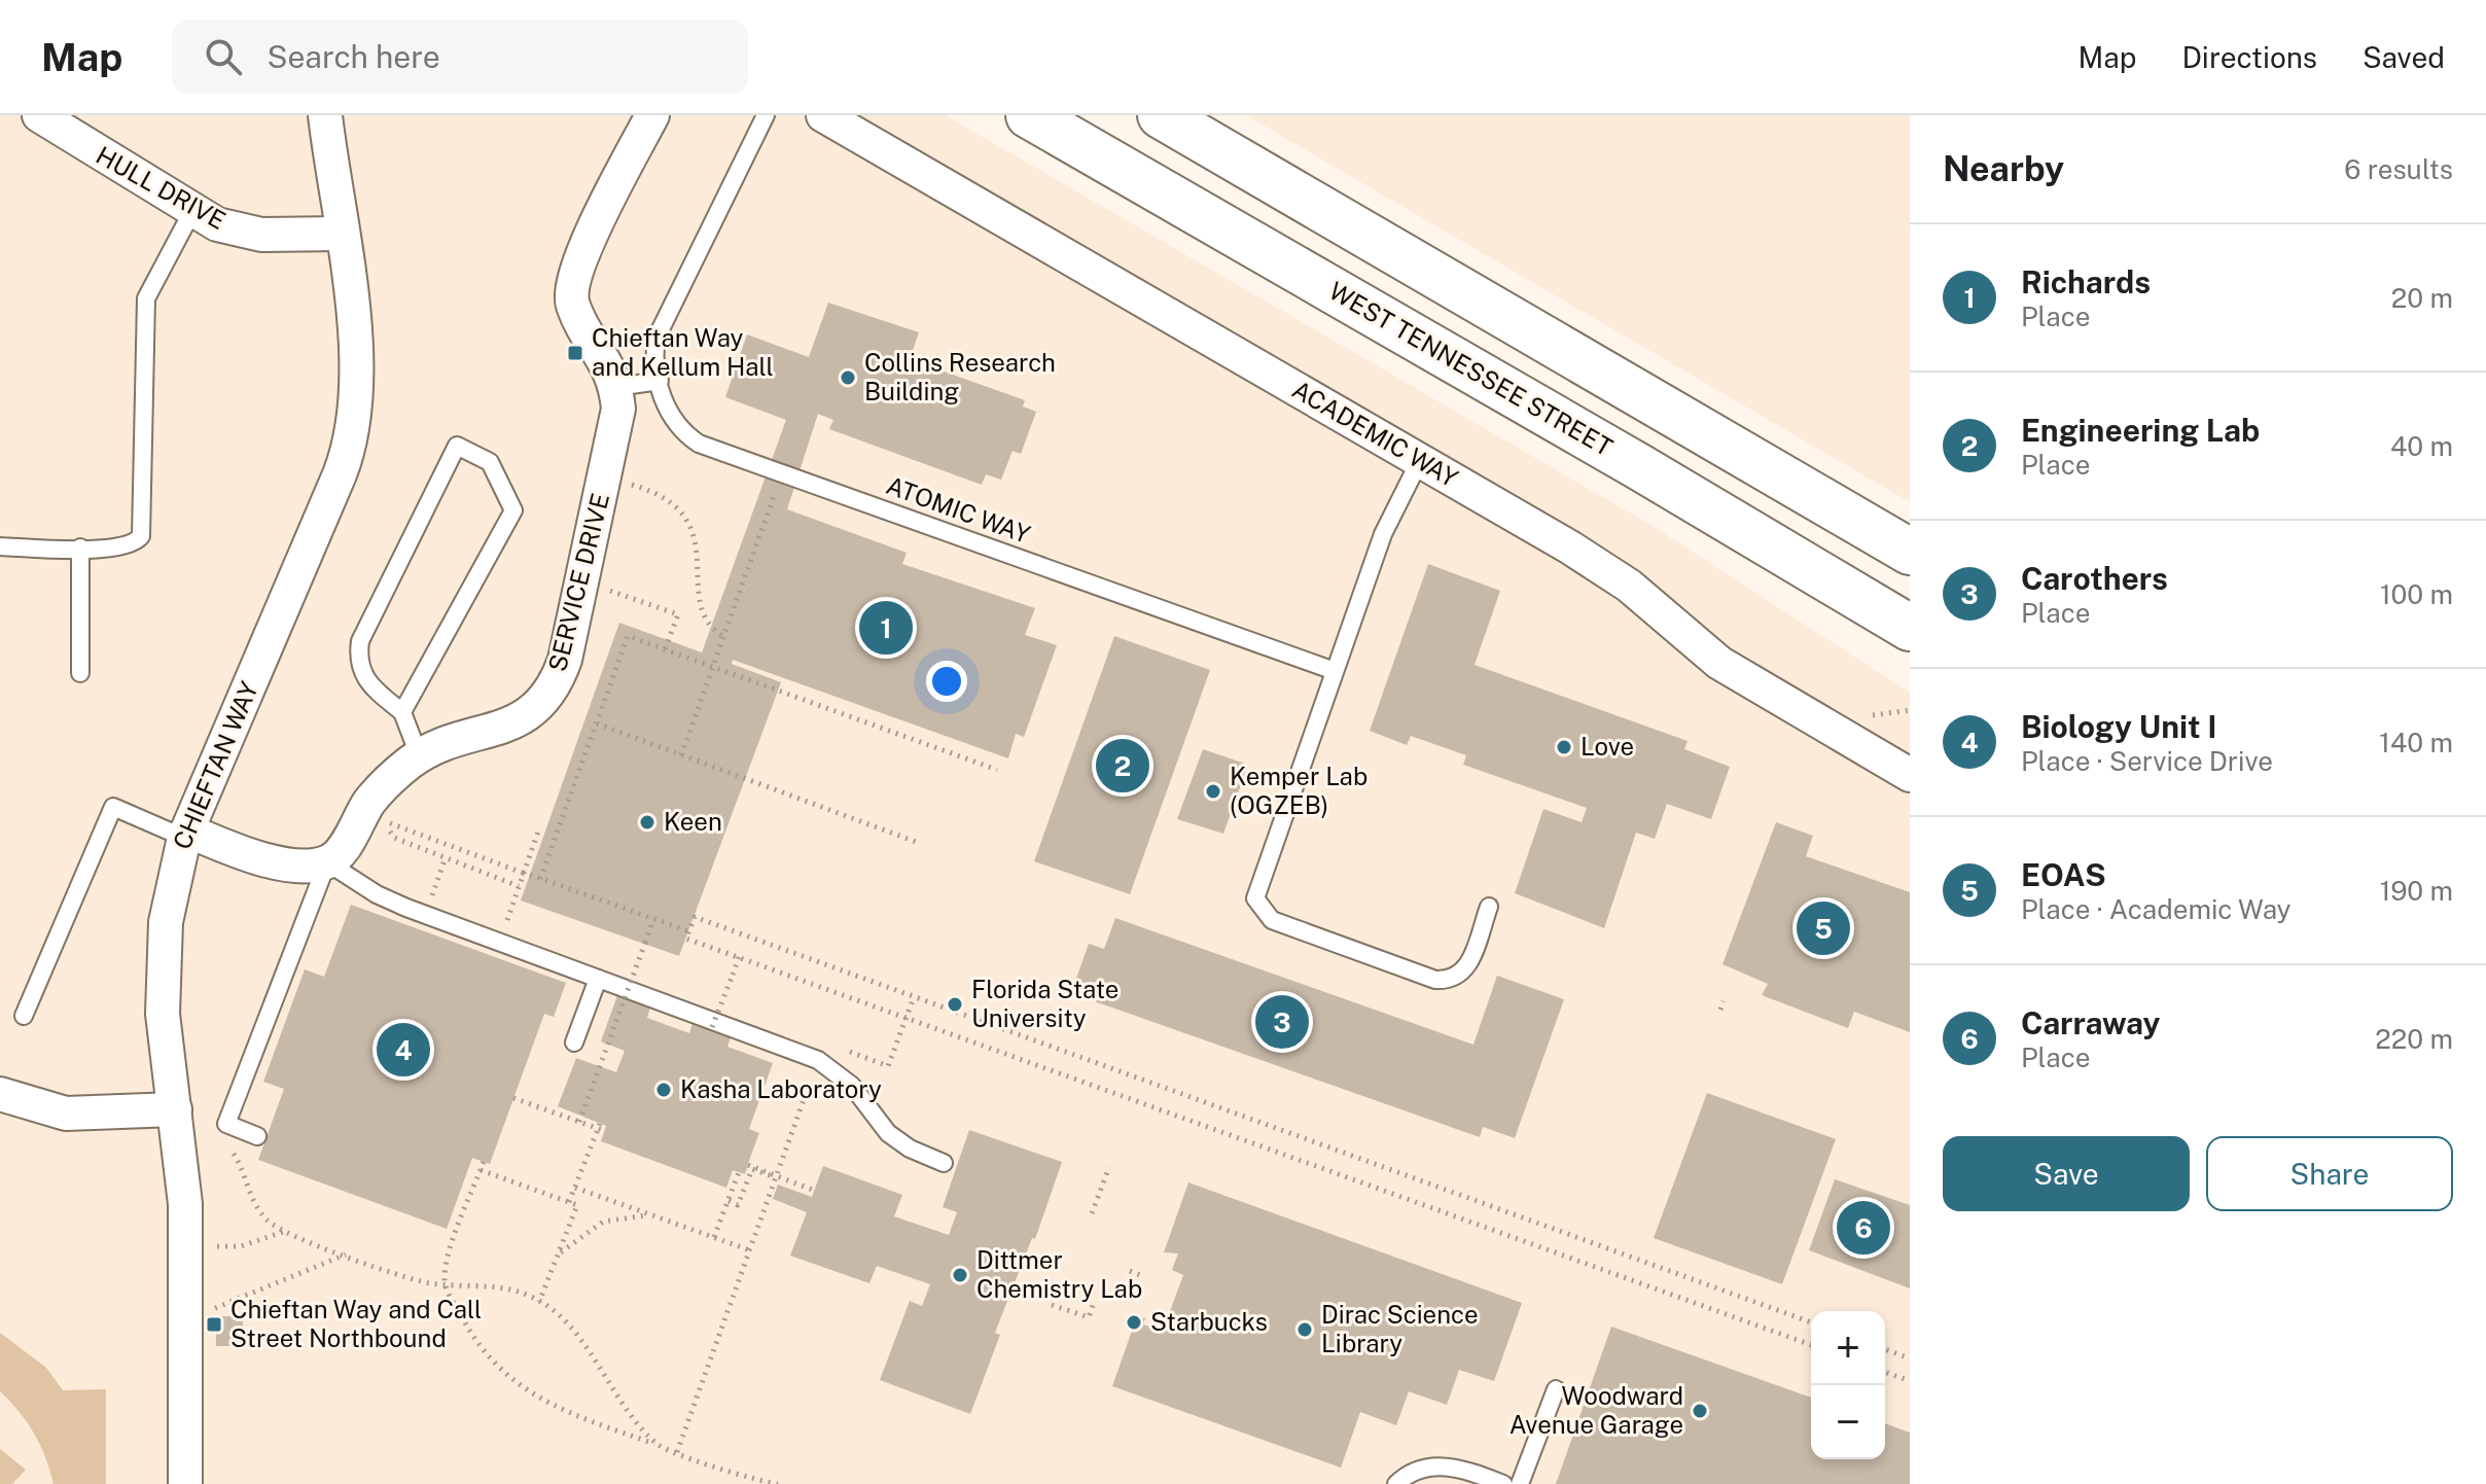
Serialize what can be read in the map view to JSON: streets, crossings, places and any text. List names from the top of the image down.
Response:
{
  "streets": {
    "main road": ["WEST TENNESSEE STREET"],
    "street": [
      "HULL DRIVE",
      "ACADEMIC WAY",
      "SERVICE DRIVE",
      "CHIEFTAN WAY"
    ],
    "lane": ["ATOMIC WAY"]
  },
  "crossings": [
    ["HULL DRIVE", "CHIEFTAN WAY"]
  ],
  "places": {
    "transit": ["Chieftan Way and Kellum Hall", "Chieftan Way and Call Street Northbound"],
    "other": [
      "Collins Research Building",
      "Love",
      "Kemper Lab (OGZEB)",
      "Keen",
      "Florida State University",
      "Kasha Laboratory",
      "Dittmer Chemistry Lab",
      "Starbucks",
      "Dirac Science Library",
      "Woodward Avenue Garage"
    ]
  },
  "page": {
    "header": "Map",
    "search": "Search here",
    "nav": ["Map", "Directions", "Saved"],
    "heading": ["Nearby", "6 results"],
    "list": [
      {
        "mark": "1",
        "name": "Richards",
        "note": "Place",
        "value": "20 m"
      },
      {
        "mark": "2",
        "name": "Engineering Lab",
        "note": "Place",
        "value": "40 m"
      },
      {
        "mark": "3",
        "name": "Carothers",
        "note": "Place",
        "value": "100 m"
      },
      {
        "mark": "4",
        "name": "Biology Unit I",
        "note": "Place · Service Drive",
        "value": "140 m"
      },
      {
        "mark": "5",
        "name": "EOAS",
        "note": "Place · Academic Way",
        "value": "190 m"
      },
      {
        "mark": "6",
        "name": "Carraway",
        "note": "Place",
        "value": "220 m"
      }
    ],
    "pins": [
      "1",
      "2",
      "5",
      "3",
      "4",
      "6"
    ],
    "buttons": ["Save", "Share"],
    "map_buttons": ["+", "−"]
  }
}
